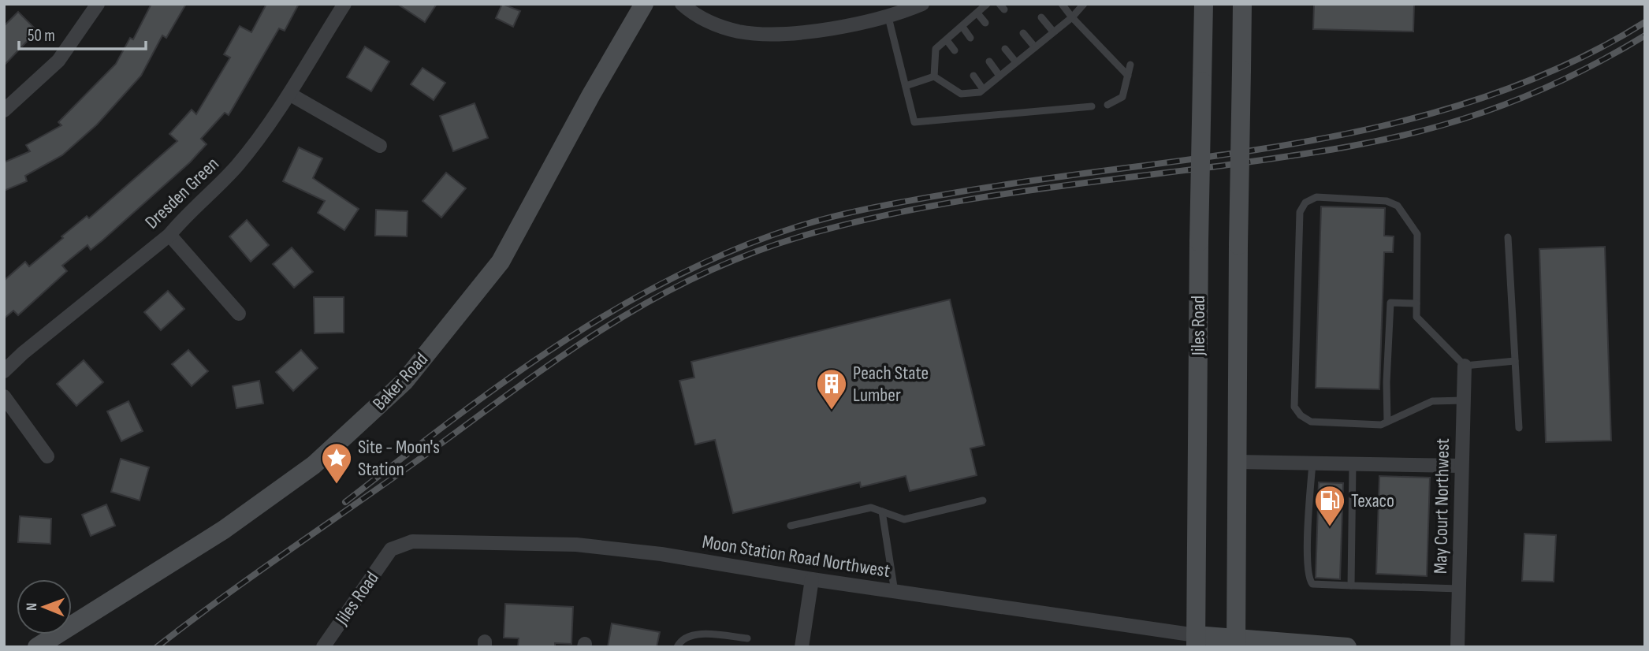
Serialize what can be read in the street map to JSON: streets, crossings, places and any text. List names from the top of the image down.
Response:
{
  "streets": {
    "street": [
      "Dresden Green",
      "Jiles Road",
      "Baker Road",
      "May Court Northwest",
      "Moon Station Road Northwest"
    ]
  },
  "crossings": [
    ["Jiles Road", "Moon Station Road Northwest"]
  ],
  "places": {
    "building": ["Peach State Lumber"],
    "place": ["Site - Moon's Station"],
    "fuel station": ["Texaco"]
  },
  "scale_bar": "50 m",
  "north": "left"
}
